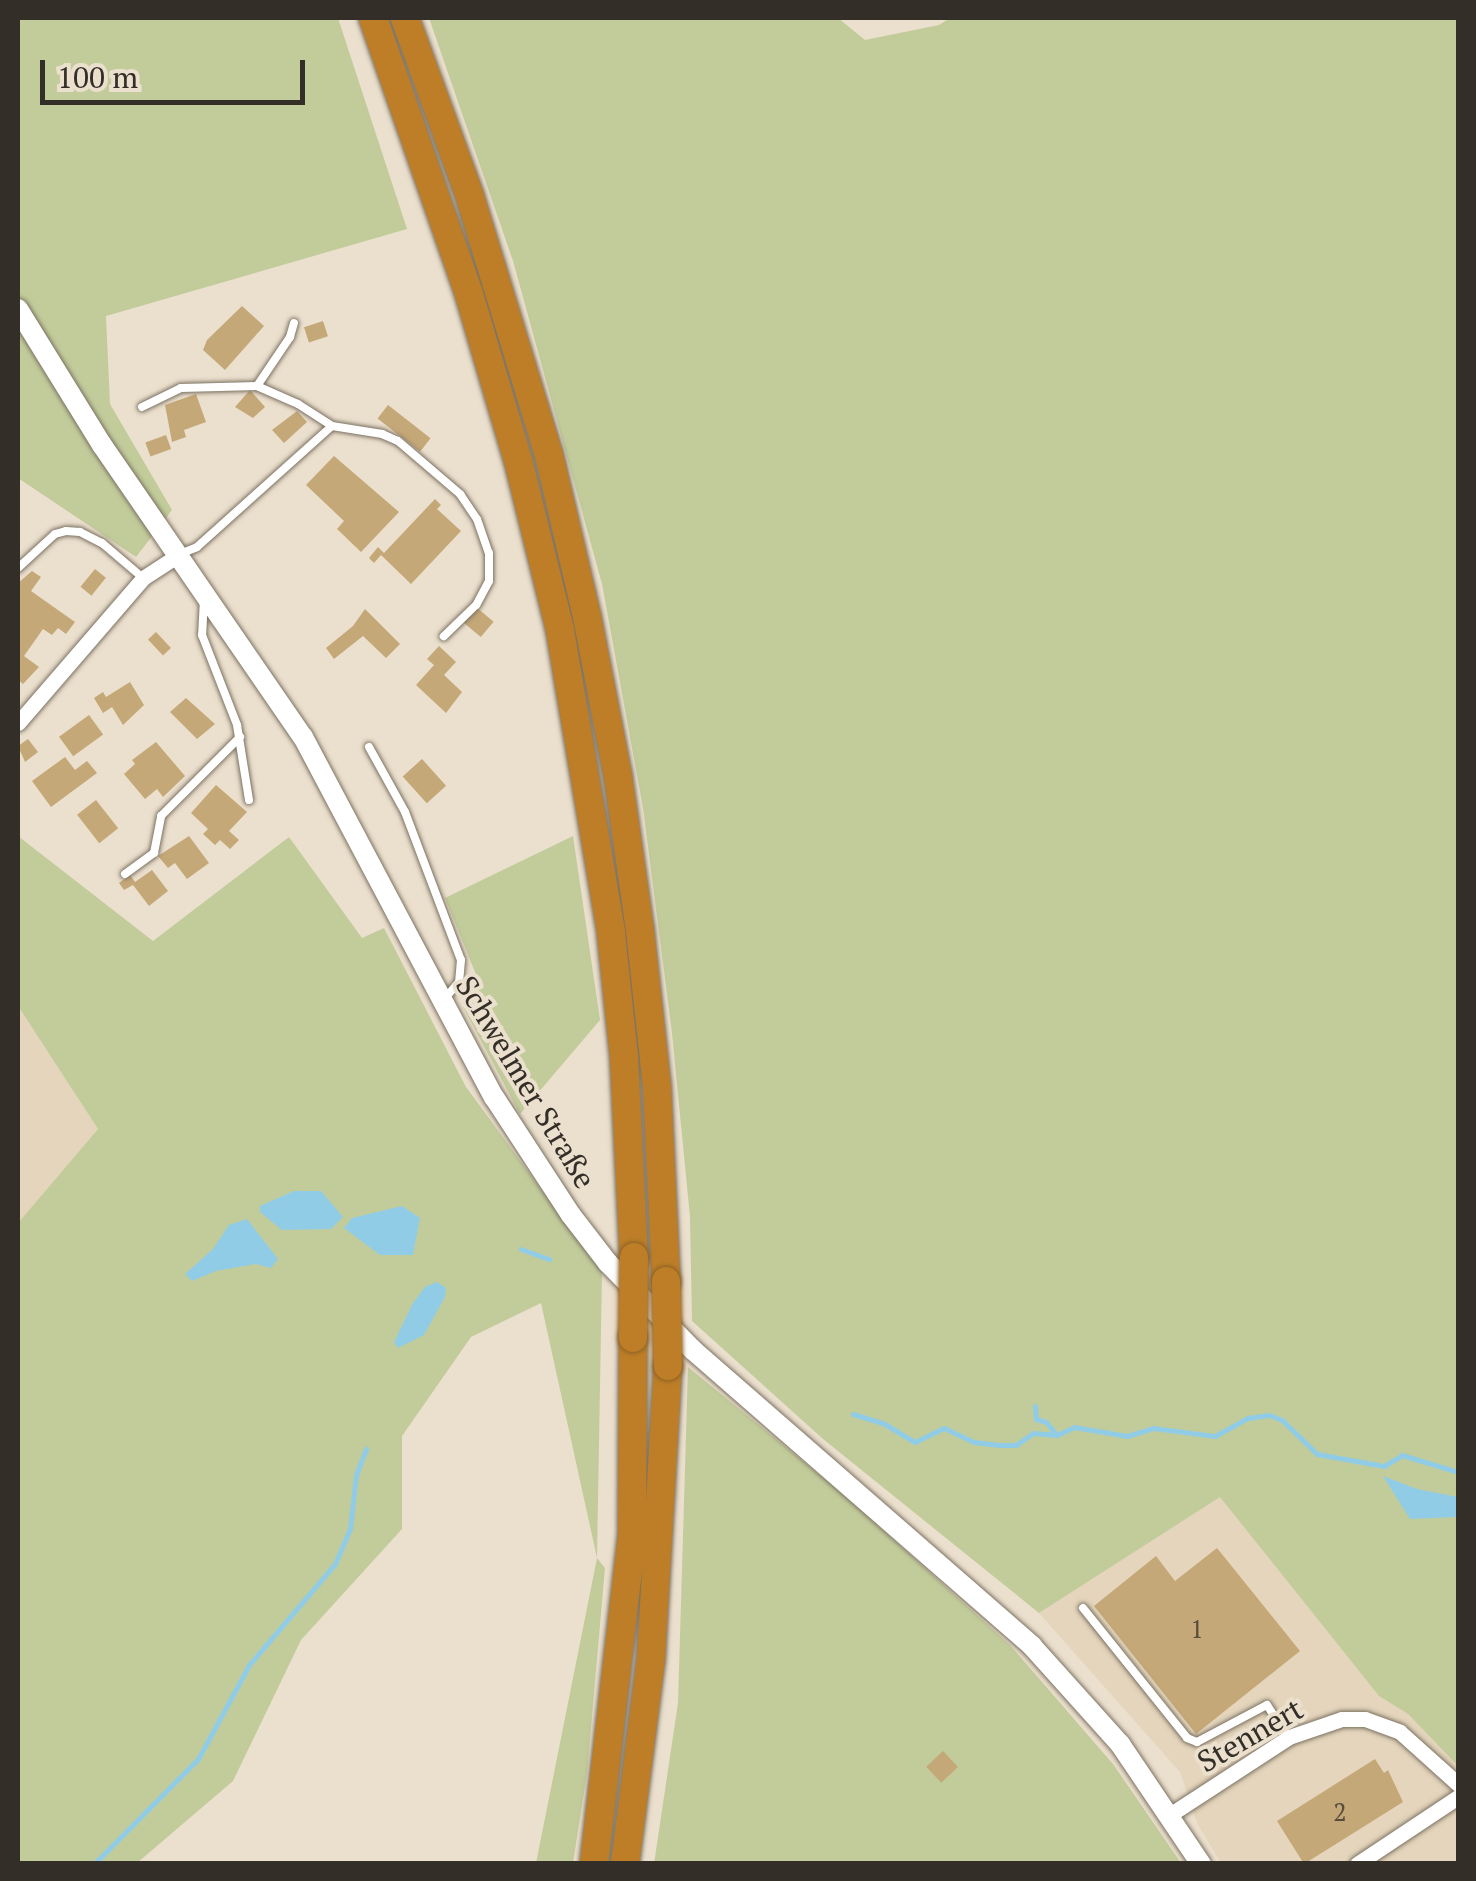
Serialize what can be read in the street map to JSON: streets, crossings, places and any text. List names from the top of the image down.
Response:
{
  "streets": {
    "main road": ["Schwelmer Straße"],
    "street": ["Stennert"]
  },
  "crossings": [
    ["Schwelmer Straße", "Stennert"]
  ],
  "house_numbers": ["1", "2"],
  "scale_bar": "100 m"
}
